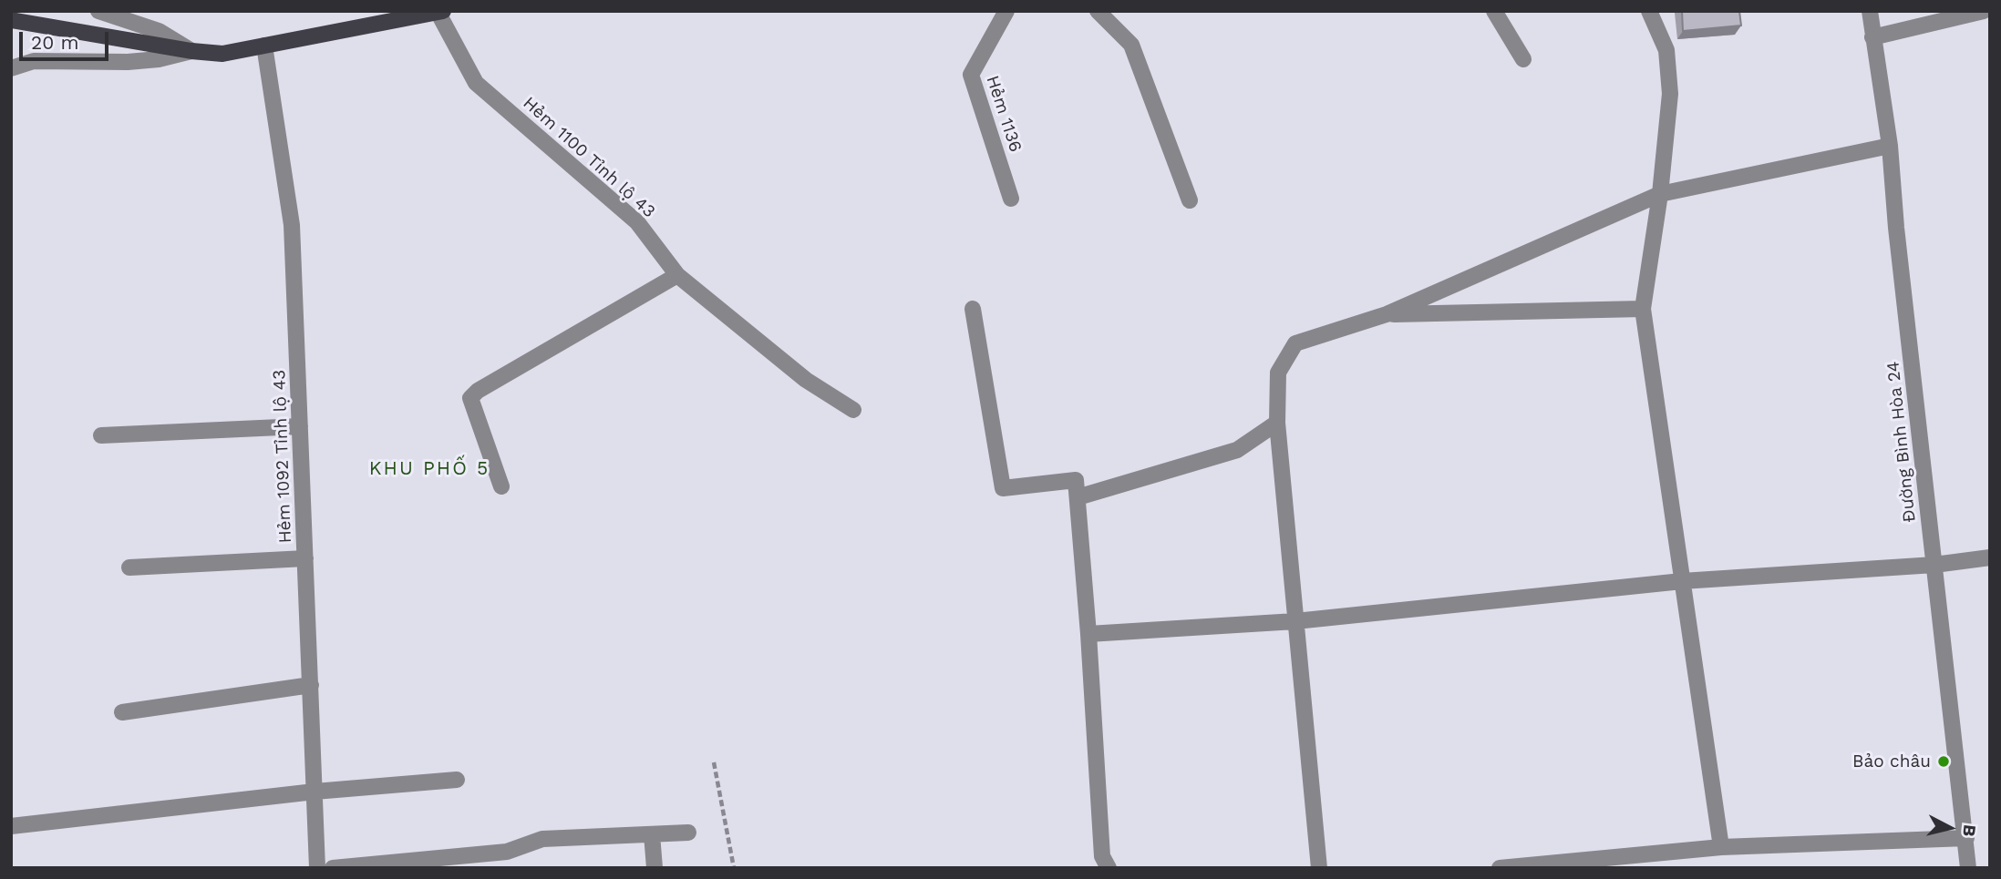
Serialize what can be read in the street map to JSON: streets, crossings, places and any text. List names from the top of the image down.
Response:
{
  "streets": {
    "street": [
      "Hẻm 1136",
      "Hẻm 1100 Tỉnh lộ 43",
      "Đường Bình Hòa 24",
      "Hẻm 1092 Tỉnh lộ 43"
    ]
  },
  "districts": ["KHU PHỐ 5"],
  "places": ["Bảo châu"],
  "scale_bar": "20 m",
  "north": "right"
}
